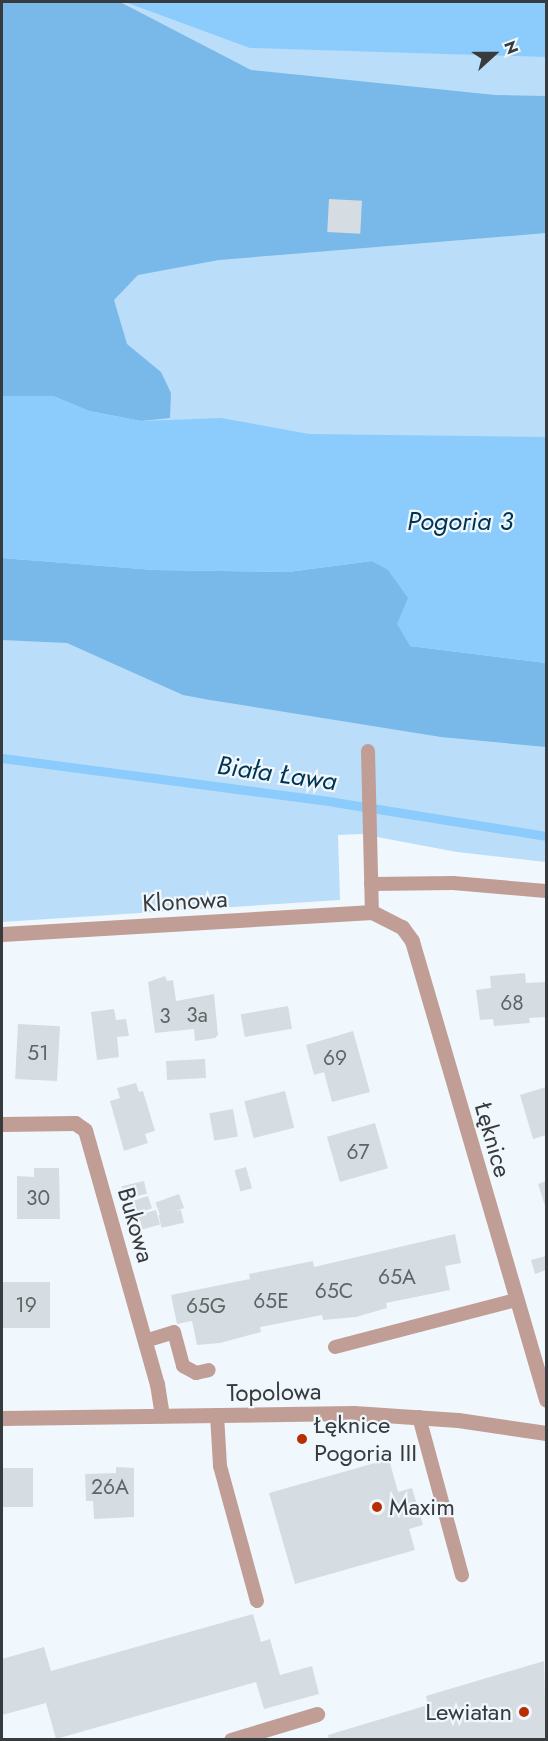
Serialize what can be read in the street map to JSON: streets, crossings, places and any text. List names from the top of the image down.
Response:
{
  "streets": {
    "street": [
      "Klonowa",
      "Łęknice",
      "Bukowa",
      "Topolowa"
    ]
  },
  "crossings": [
    ["Klonowa", "Łęknice"],
    ["Bukowa", "Topolowa"]
  ],
  "water": ["Pogoria 3", "Biała Ława"],
  "places": ["Łęknice Pogoria III", "Maxim", "Lewiatan"],
  "house_numbers": [
    "68",
    "3a",
    "3",
    "51",
    "69",
    "67",
    "30",
    "65A",
    "65C",
    "65E",
    "19",
    "65G",
    "26A"
  ],
  "north": "right"
}
